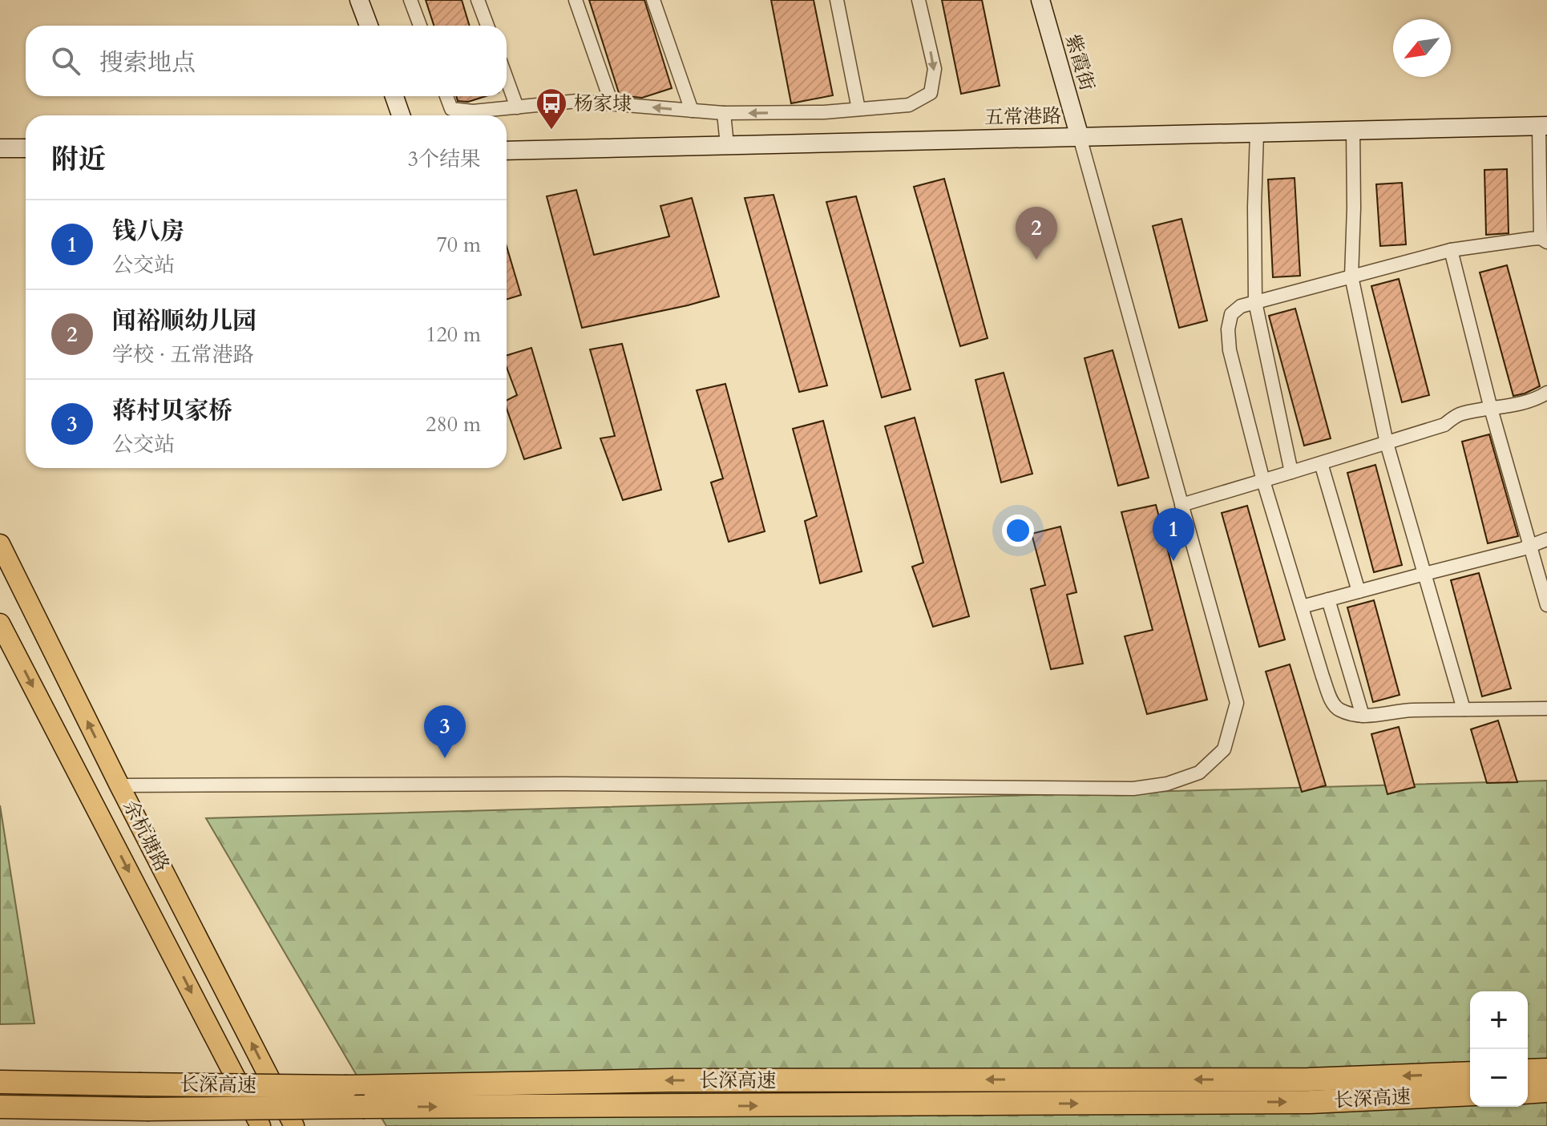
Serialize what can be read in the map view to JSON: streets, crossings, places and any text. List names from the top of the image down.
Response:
{
  "streets": {
    "highway": ["长深高速"],
    "main road": ["余杭塘路"],
    "street": ["紫霞街", "五常港路"]
  },
  "crossings": [
    ["紫霞街", "五常港路"]
  ],
  "places": {
    "bus stop": ["杨家埭"]
  },
  "north": "bottom left",
  "page": {
    "search": "搜索地点",
    "heading": ["附近", "3个结果"],
    "list": [
      {
        "mark": "1",
        "name": "钱八房",
        "note": "公交站",
        "value": "70 m"
      },
      {
        "mark": "2",
        "name": "闻裕顺幼儿园",
        "note": "学校 · 五常港路",
        "value": "120 m"
      },
      {
        "mark": "3",
        "name": "蒋村贝家桥",
        "note": "公交站",
        "value": "280 m"
      }
    ],
    "pins": ["2", "1", "3"],
    "map_buttons": ["+", "−"]
  }
}
